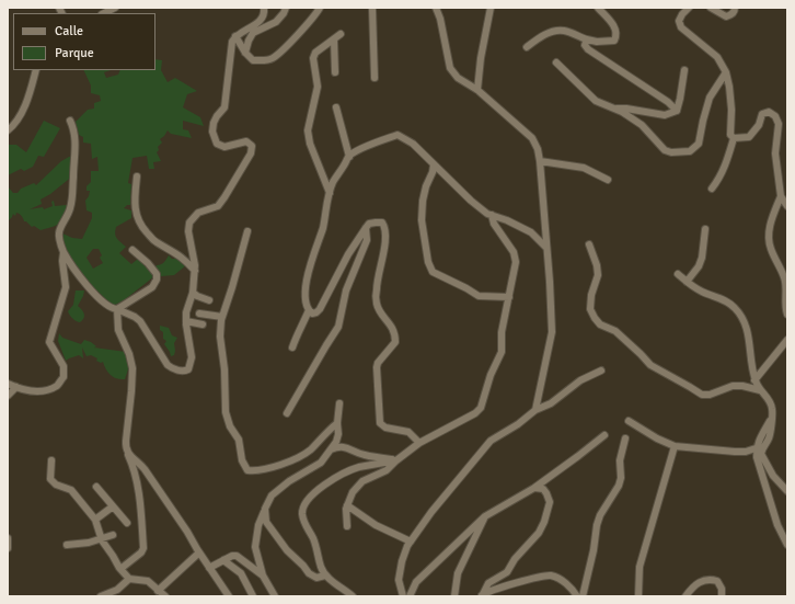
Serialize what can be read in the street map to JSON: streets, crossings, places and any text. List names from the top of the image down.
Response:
{
  "legend": ["Calle", "Parque"]
}
